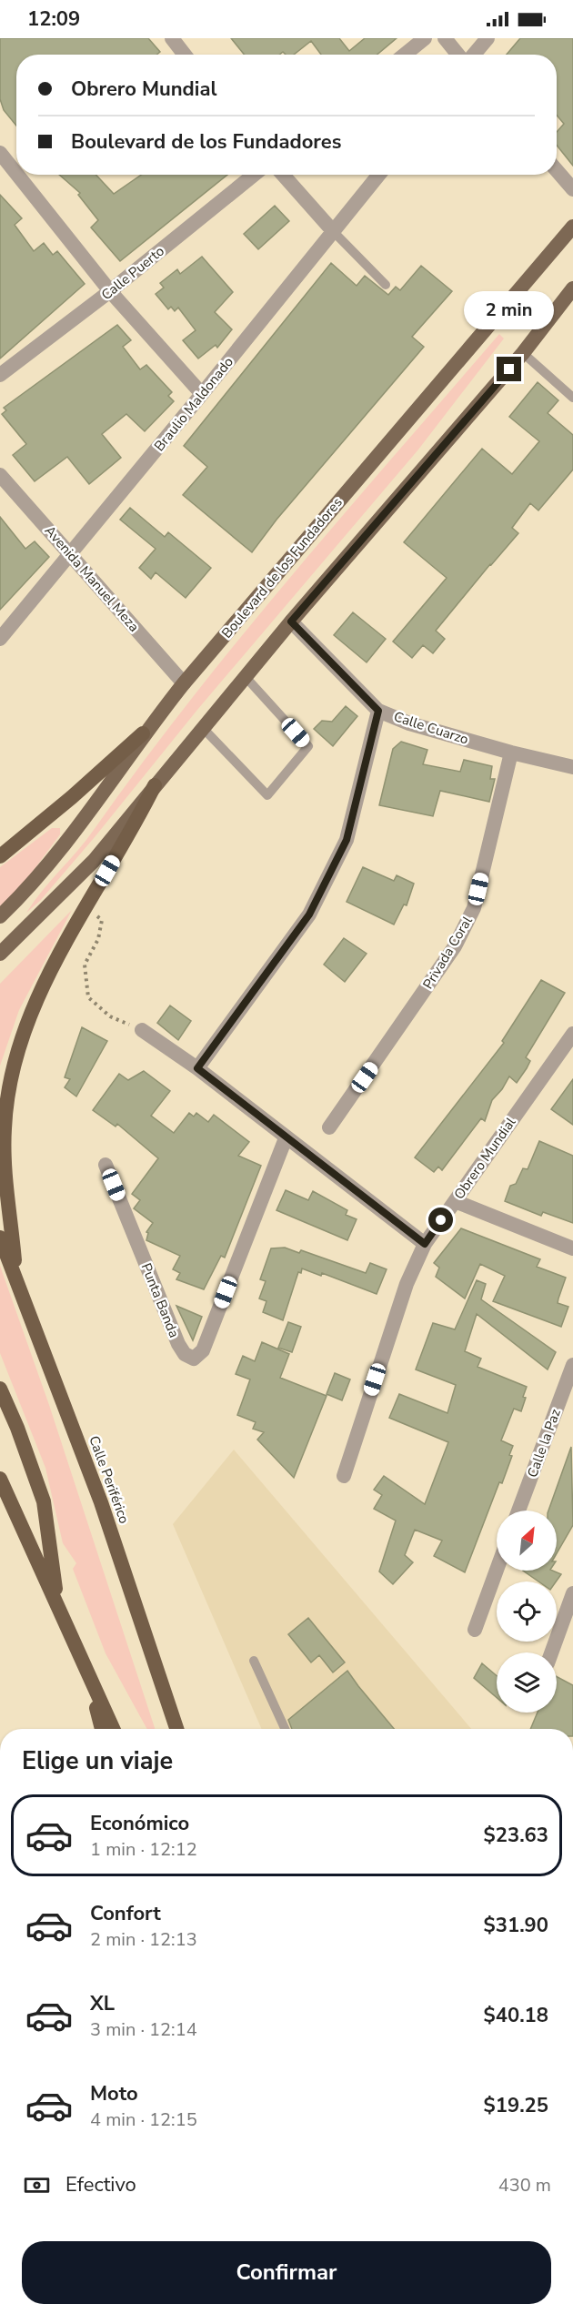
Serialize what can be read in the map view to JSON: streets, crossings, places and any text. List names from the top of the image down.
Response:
{
  "streets": {
    "highway": ["Calle Periférico"],
    "main road": ["Boulevard de los Fundadores"],
    "street": [
      "Calle Puerto",
      "Braulio Maldonado",
      "Avenida Manuel Meza",
      "Calle Cuarzo",
      "Privada Coral",
      "Obrero Mundial",
      "Punta Banda",
      "Calle la Paz"
    ]
  },
  "crossings": [
    ["Braulio Maldonado", "Avenida Manuel Meza"],
    ["Boulevard de los Fundadores", "Avenida Manuel Meza"],
    ["Calle Cuarzo", "Privada Coral"]
  ],
  "north": "top right",
  "page": {
    "status": "12:09",
    "banner": ["Obrero Mundial", "Boulevard de los Fundadores"],
    "bubble": "2 min",
    "heading": "Elige un viaje",
    "list": [
      {
        "name": "Económico",
        "note": "1 min · 12:12",
        "value": "$23.63"
      },
      {
        "name": "Confort",
        "note": "2 min · 12:13",
        "value": "$31.90"
      },
      {
        "name": "XL",
        "note": "3 min · 12:14",
        "value": "$40.18"
      },
      {
        "name": "Moto",
        "note": "4 min · 12:15",
        "value": "$19.25"
      }
    ],
    "pay": ["Efectivo", "430 m"],
    "buttons": "Confirmar"
  }
}
